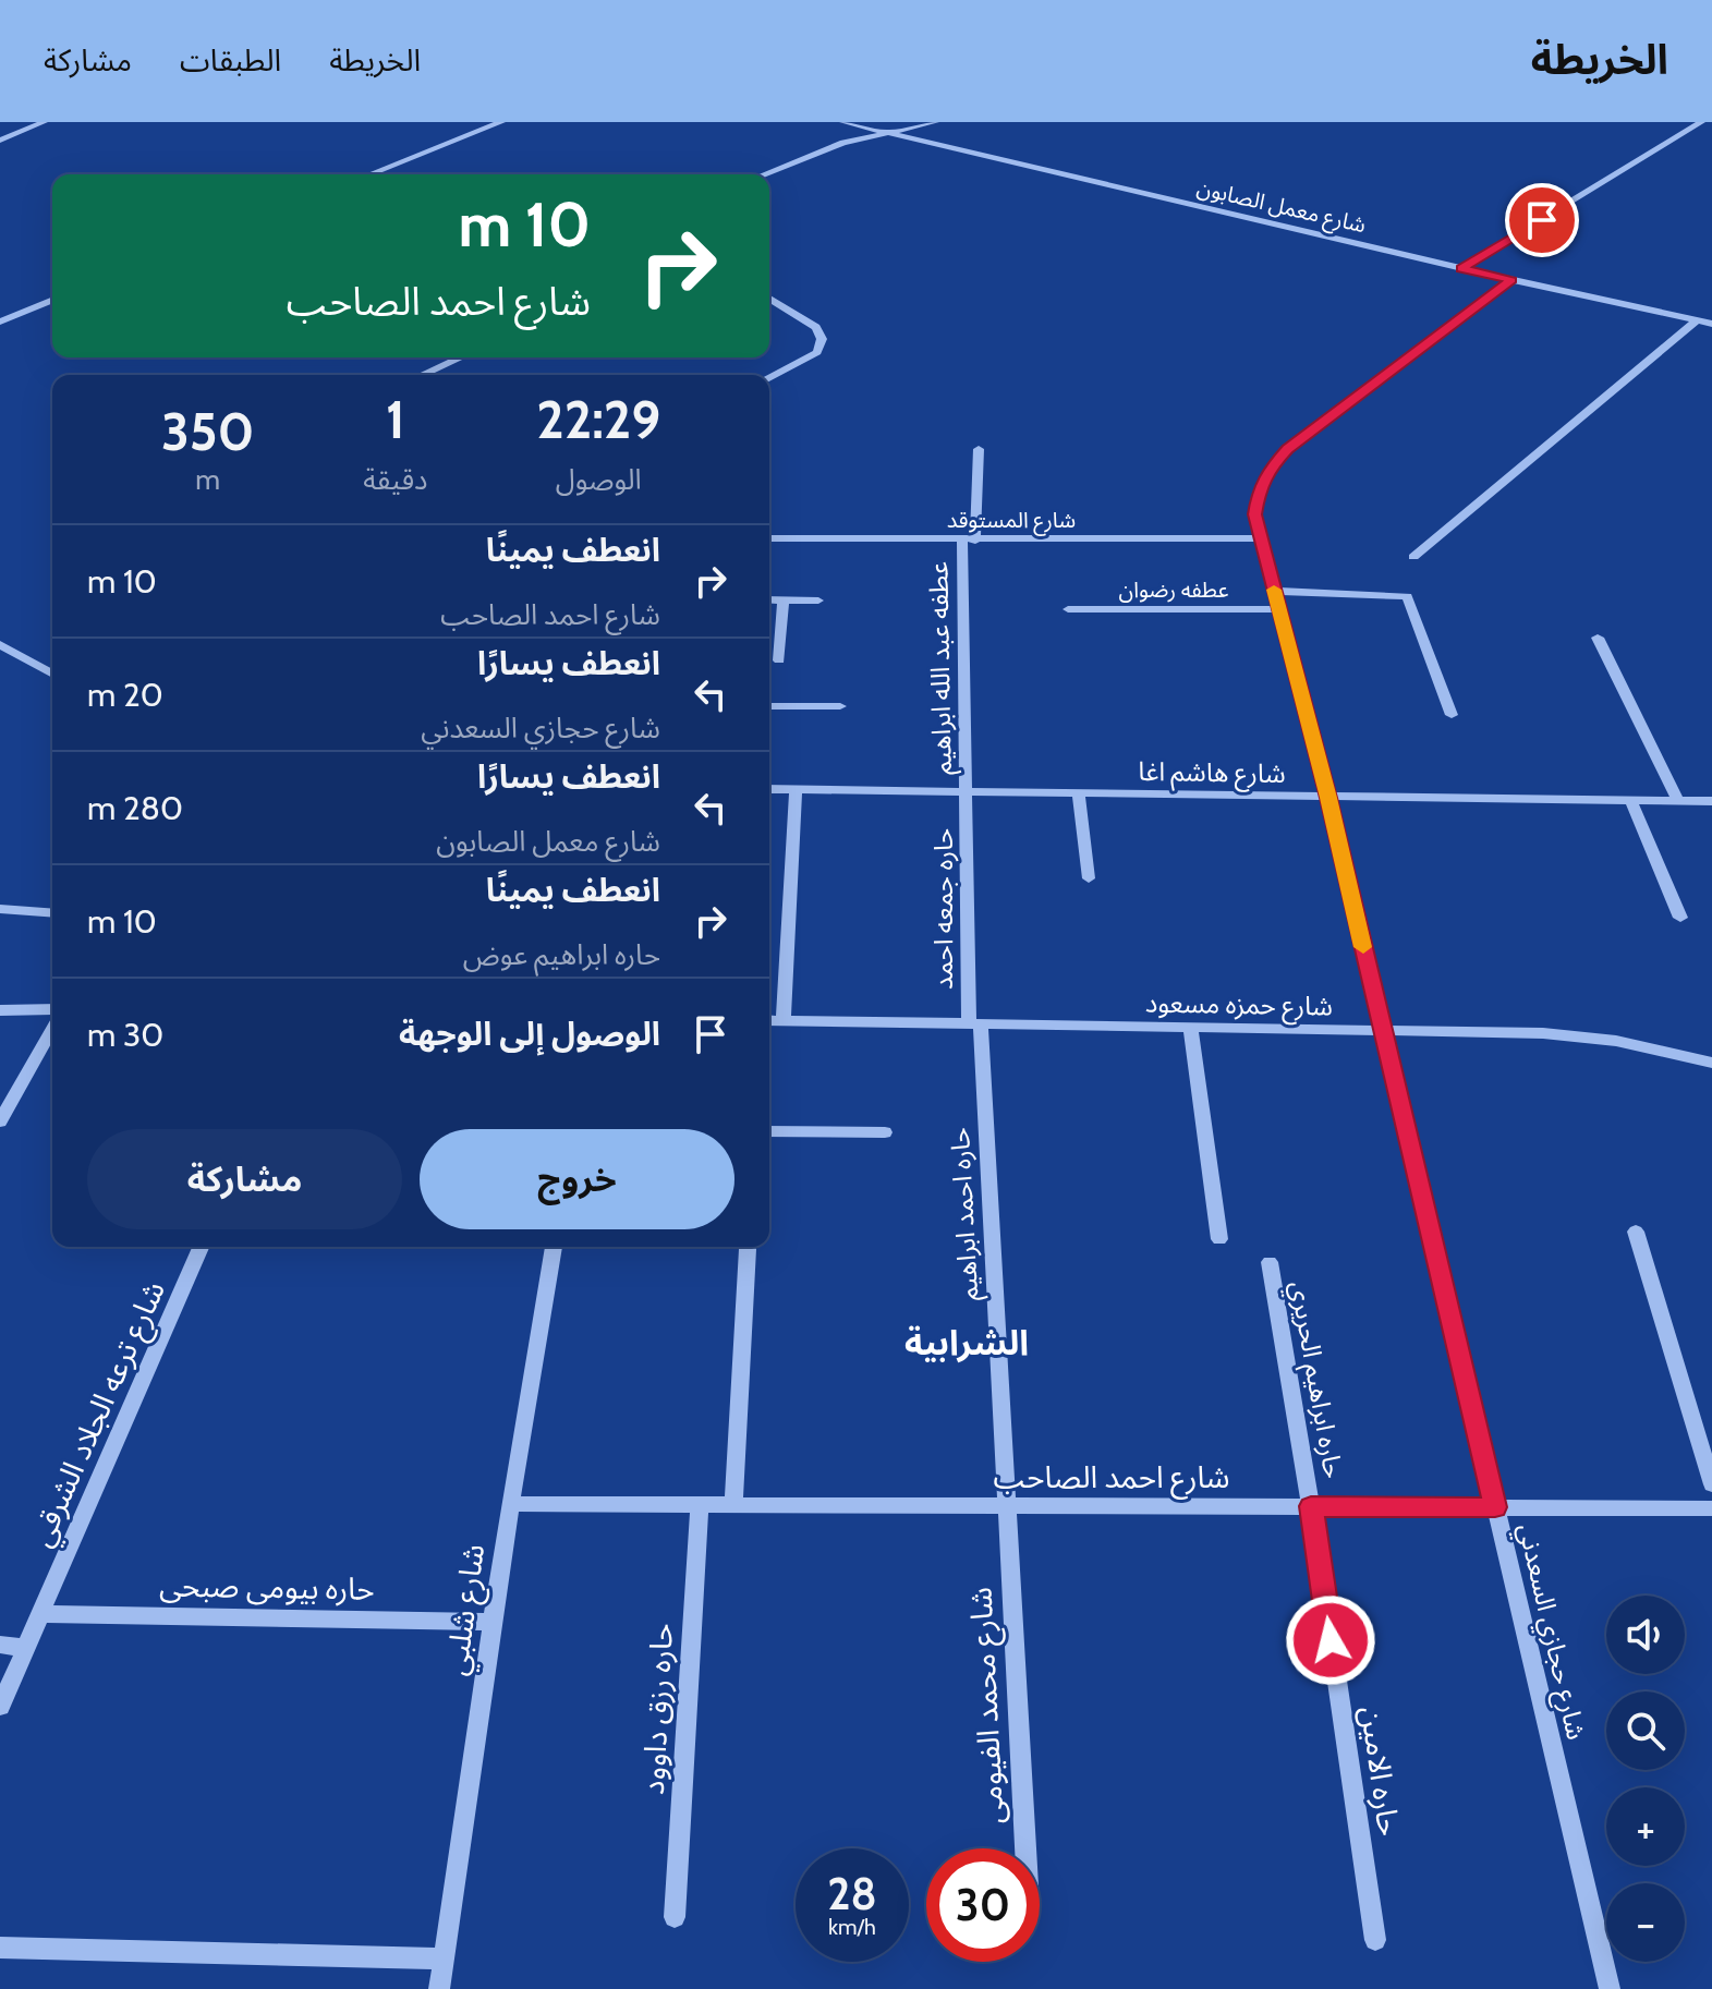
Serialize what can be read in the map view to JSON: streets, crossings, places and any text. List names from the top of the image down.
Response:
{
  "streets": {
    "street": [
      "شارع معمل الصابون",
      "شارع المستوقد",
      "عطفه رضوان",
      "عطفه عبد الله ابراهيم",
      "شارع هاشم اغا",
      "حاره جمعه احمد",
      "شارع حمزه مسعود",
      "حاره احمد ابراهيم",
      "حاره ابراهيم الحريري",
      "شارع ترعه الجلاد الشرقي",
      "شارع احمد الصاحب",
      "حاره بيومى صبحى",
      "شارع شلبي",
      "شارع حجازي السعدني",
      "شارع محمد الفيومى",
      "حاره رزق داوود",
      "حاره الامين"
    ]
  },
  "crossings": [
    ["شارع معمل الصابون", "شارع حجازي السعدني"],
    ["شارع المستوقد", "عطفه عبد الله ابراهيم"],
    ["شارع المستوقد", "شارع حجازي السعدني"],
    ["عطفه رضوان", "شارع حجازي السعدني"],
    ["عطفه عبد الله ابراهيم", "شارع هاشم اغا"],
    ["عطفه عبد الله ابراهيم", "حاره جمعه احمد"],
    ["شارع هاشم اغا", "حاره جمعه احمد"],
    ["شارع هاشم اغا", "شارع حجازي السعدني"],
    ["حاره جمعه احمد", "شارع حمزه مسعود"],
    ["حاره جمعه احمد", "حاره احمد ابراهيم"],
    ["شارع حمزه مسعود", "حاره احمد ابراهيم"],
    ["شارع حمزه مسعود", "شارع حجازي السعدني"],
    ["حاره احمد ابراهيم", "شارع احمد الصاحب"],
    ["حاره احمد ابراهيم", "شارع محمد الفيومى"],
    ["حاره ابراهيم الحريري", "شارع احمد الصاحب"],
    ["حاره ابراهيم الحريري", "حاره الامين"],
    ["شارع ترعه الجلاد الشرقي", "حاره بيومى صبحى"],
    ["شارع احمد الصاحب", "شارع شلبي"],
    ["شارع احمد الصاحب", "شارع حجازي السعدني"],
    ["شارع احمد الصاحب", "شارع محمد الفيومى"],
    ["شارع احمد الصاحب", "حاره رزق داوود"],
    ["شارع احمد الصاحب", "حاره الامين"],
    ["حاره بيومى صبحى", "شارع شلبي"]
  ],
  "districts": ["الشرابية"],
  "page": {
    "header": "الخريطة",
    "nav": ["الخريطة", "الطبقات", "مشاركة"],
    "turn": ["10 m", "شارع احمد الصاحب"],
    "eta": [
      "22:29",
      "الوصول",
      "1",
      "دقيقة",
      "350",
      "m"
    ],
    "list": [
      {
        "name": "انعطف يمينًا",
        "note": "شارع احمد الصاحب",
        "value": "10 m"
      },
      {
        "name": "انعطف يسارًا",
        "note": "شارع حجازي السعدني",
        "value": "20 m"
      },
      {
        "name": "انعطف يسارًا",
        "note": "شارع معمل الصابون",
        "value": "280 m"
      },
      {
        "name": "انعطف يمينًا",
        "note": "حاره ابراهيم عوض",
        "value": "10 m"
      },
      {
        "name": "الوصول إلى الوجهة",
        "value": "30 m"
      }
    ],
    "buttons": ["خروج", "مشاركة"],
    "map_buttons": ["+", "−"],
    "speed": "28 km/h",
    "limit": "30"
  }
}
